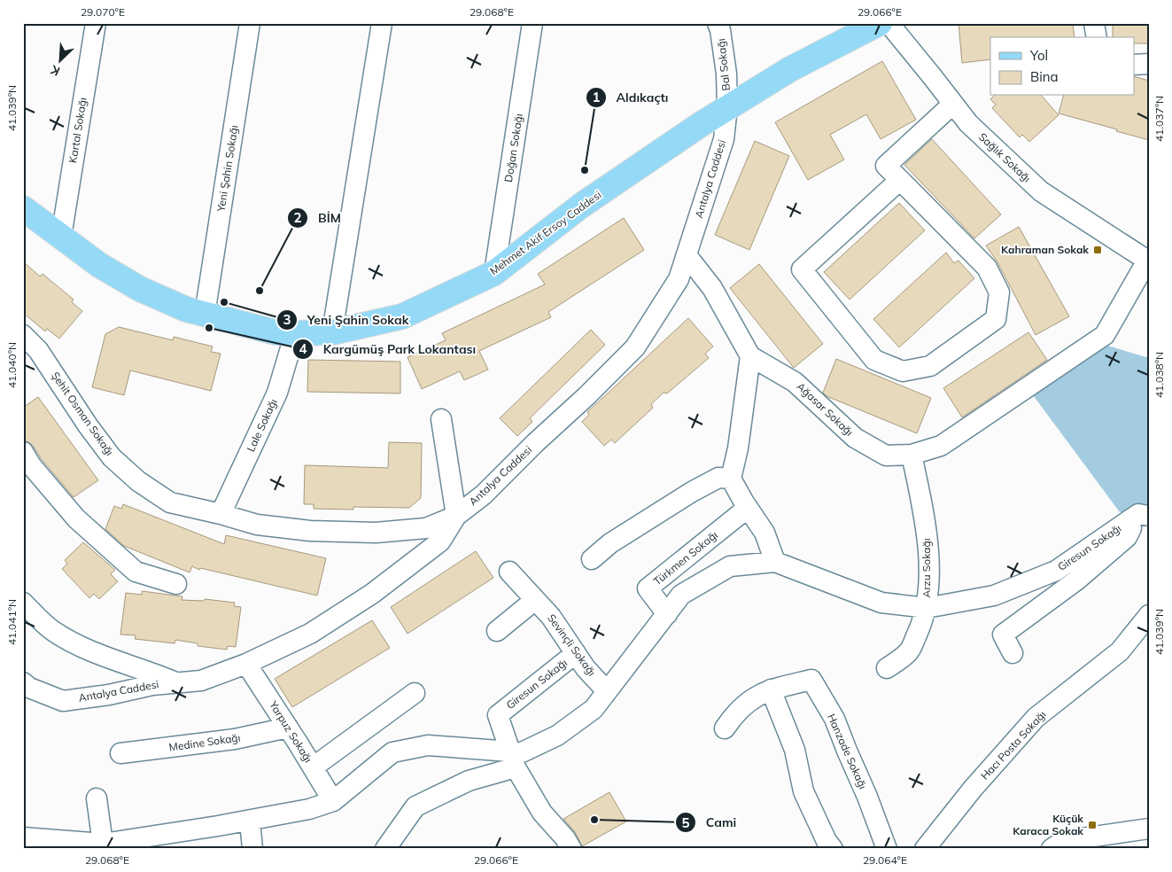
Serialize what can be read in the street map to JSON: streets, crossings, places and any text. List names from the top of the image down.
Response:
{
  "streets": {
    "main road": ["Mehmet Akif Ersoy Caddesi"],
    "street": [
      "Bal Sokağı",
      "Kartal Sokağı",
      "Doğan Sokağı",
      "Sağlık Sokağı",
      "Yeni Şahin Sokağı",
      "Antalya Caddesi",
      "Ağasar Sokağı",
      "Şehit Osman Sokağı",
      "Lale Sokağı",
      "Giresun Sokağı",
      "Türkmen Sokağı",
      "Arzu Sokağı",
      "Sevinçli Sokağı",
      "Yarpuz Sokağı",
      "Medine Sokağı",
      "Hacı Posta Sokağı",
      "Hanzade Sokağı"
    ]
  },
  "crossings": [
    ["Bal Sokağı", "Antalya Caddesi"],
    ["Bal Sokağı", "Mehmet Akif Ersoy Caddesi"],
    ["Kartal Sokağı", "Mehmet Akif Ersoy Caddesi"],
    ["Doğan Sokağı", "Mehmet Akif Ersoy Caddesi"],
    ["Sağlık Sokağı", "Ağasar Sokağı"],
    ["Yeni Şahin Sokağı", "Mehmet Akif Ersoy Caddesi"],
    ["Antalya Caddesi", "Mehmet Akif Ersoy Caddesi"],
    ["Antalya Caddesi", "Şehit Osman Sokağı"],
    ["Antalya Caddesi", "Yarpuz Sokağı"],
    ["Mehmet Akif Ersoy Caddesi", "Lale Sokağı"],
    ["Ağasar Sokağı", "Arzu Sokağı"],
    ["Şehit Osman Sokağı", "Lale Sokağı"],
    ["Giresun Sokağı", "Arzu Sokağı"],
    ["Giresun Sokağı", "Sevinçli Sokağı"],
    ["Yarpuz Sokağı", "Medine Sokağı"]
  ],
  "places": {
    "other": [
      "Aldıkaçtı",
      "BİM",
      "Yeni Şahin Sokak",
      "Kargümüş Park Lokantası",
      "Cami"
    ],
    "transit": ["Kahraman Sokak", "Küçük Karaca Sokak"]
  },
  "legend": ["Yol", "Bina"],
  "north": "bottom left",
  "coordinates": [
    "29.070°E",
    "29.068°E",
    "29.066°E",
    "41.039°N",
    "41.037°N",
    "41.040°N",
    "41.038°N",
    "41.041°N",
    "29.064°E"
  ]
}
